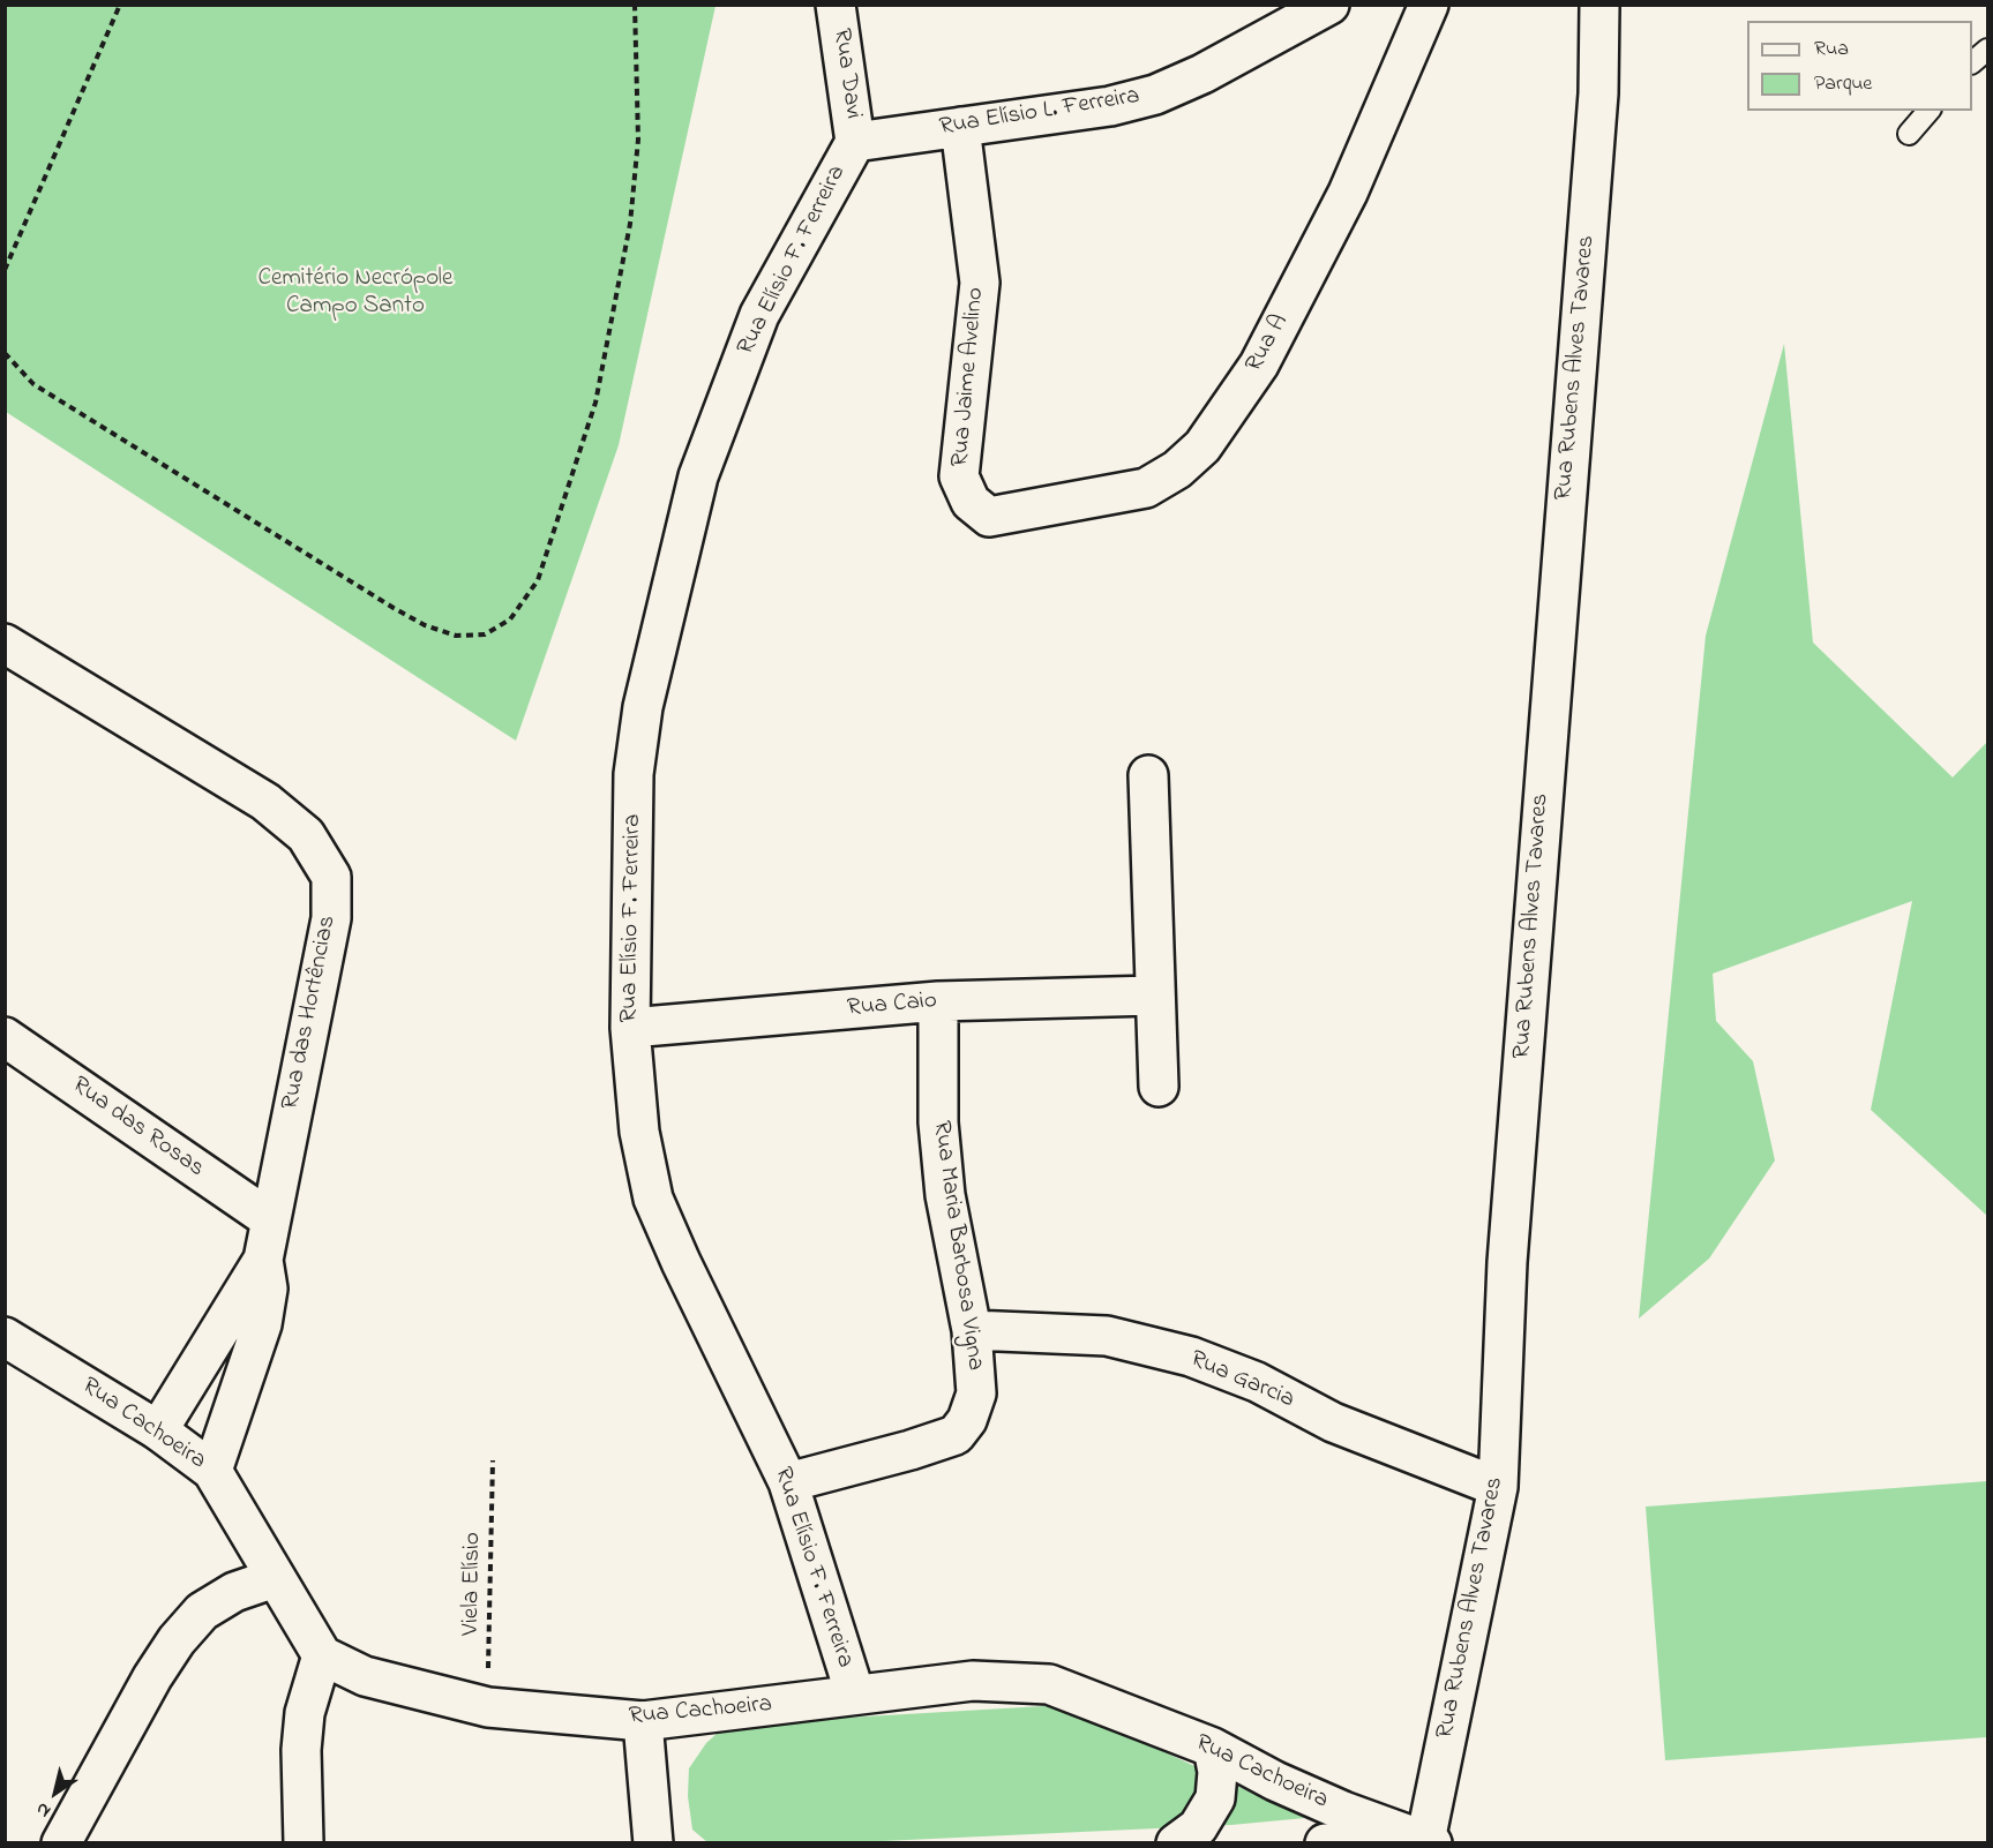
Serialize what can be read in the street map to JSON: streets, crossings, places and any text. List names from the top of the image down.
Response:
{
  "streets": {
    "street": [
      "Rua Davi",
      "Rua Elísio L. Ferreira",
      "Rua Elísio F. Ferreira",
      "Rua A",
      "Rua Rubens Alves Tavares",
      "Rua Jaime Avelino",
      "Rua Caio",
      "Rua das Hortências",
      "Rua das Rosas",
      "Rua Maria Barbosa Vigna",
      "Rua Garcia",
      "Rua Cachoeira"
    ],
    "path": ["Viela Elísio"]
  },
  "crossings": [
    ["Rua Davi", "Rua Elísio L. Ferreira"],
    ["Rua Davi", "Rua Elísio F. Ferreira"],
    ["Rua Elísio L. Ferreira", "Rua Elísio F. Ferreira"],
    ["Rua Elísio L. Ferreira", "Rua Jaime Avelino"],
    ["Rua Elísio F. Ferreira", "Rua Caio"],
    ["Rua Elísio F. Ferreira", "Rua Maria Barbosa Vigna"],
    ["Rua Elísio F. Ferreira", "Rua Cachoeira"],
    ["Rua A", "Rua Jaime Avelino"],
    ["Rua Rubens Alves Tavares", "Rua Garcia"],
    ["Rua Rubens Alves Tavares", "Rua Cachoeira"],
    ["Rua Caio", "Rua Maria Barbosa Vigna"],
    ["Rua das Hortências", "Rua das Rosas"],
    ["Rua das Hortências", "Rua Cachoeira"],
    ["Rua Maria Barbosa Vigna", "Rua Garcia"],
    ["Rua Cachoeira", "Viela Elísio"]
  ],
  "parks": ["Cemitério Necrópole Campo Santo"],
  "legend": ["Rua", "Parque"],
  "north": "bottom left"
}
